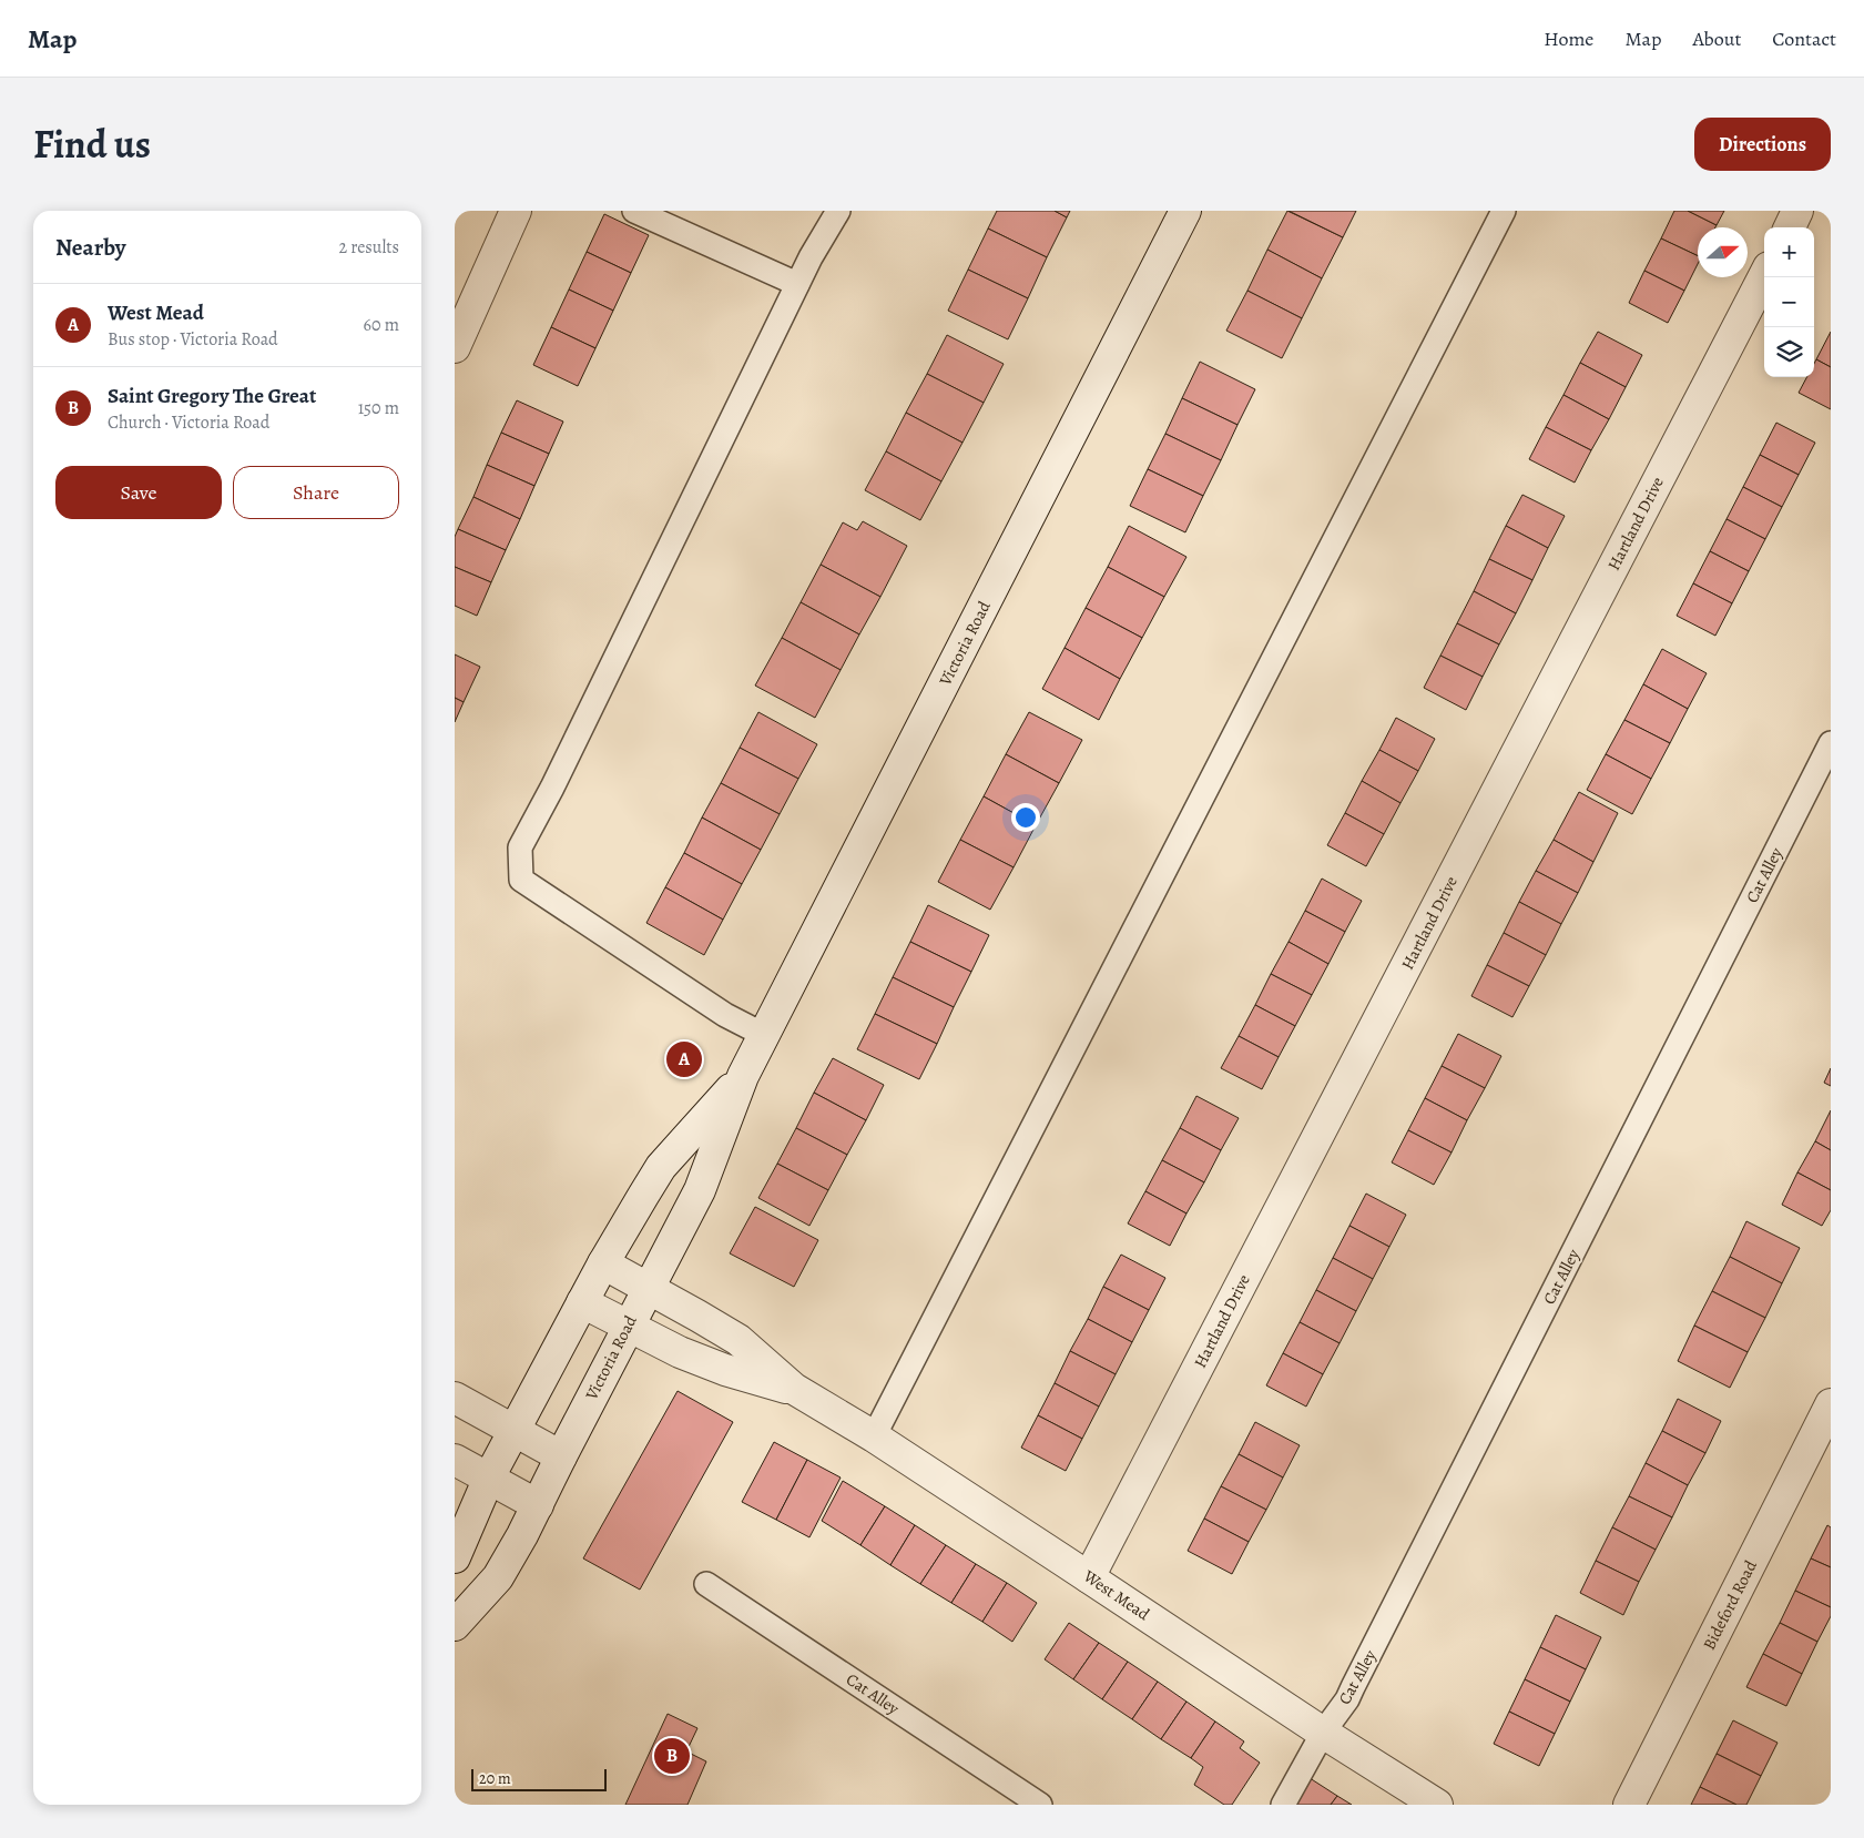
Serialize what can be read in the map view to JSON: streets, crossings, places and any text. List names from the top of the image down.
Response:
{
  "streets": {
    "street": [
      "Hartland Drive",
      "Victoria Road",
      "West Mead",
      "Bideford Road"
    ],
    "lane": ["Cat Alley"]
  },
  "crossings": [
    ["Hartland Drive", "West Mead"],
    ["Victoria Road", "West Mead"],
    ["Cat Alley", "West Mead"]
  ],
  "scale_bar": "20 m",
  "north": "right",
  "page": {
    "header": "Map",
    "nav": [
      "Home",
      "Map",
      "About",
      "Contact"
    ],
    "title": "Find us",
    "buttons": [
      "Directions",
      ["Save", "Share"]
    ],
    "heading": ["Nearby", "2 results"],
    "map_buttons": ["+", "−"],
    "list": [
      {
        "mark": "A",
        "name": "West Mead",
        "note": "Bus stop · Victoria Road",
        "value": "60 m"
      },
      {
        "mark": "B",
        "name": "Saint Gregory The Great",
        "note": "Church · Victoria Road",
        "value": "150 m"
      }
    ],
    "pins": ["A", "B"],
    "scale": "20 m"
  }
}
